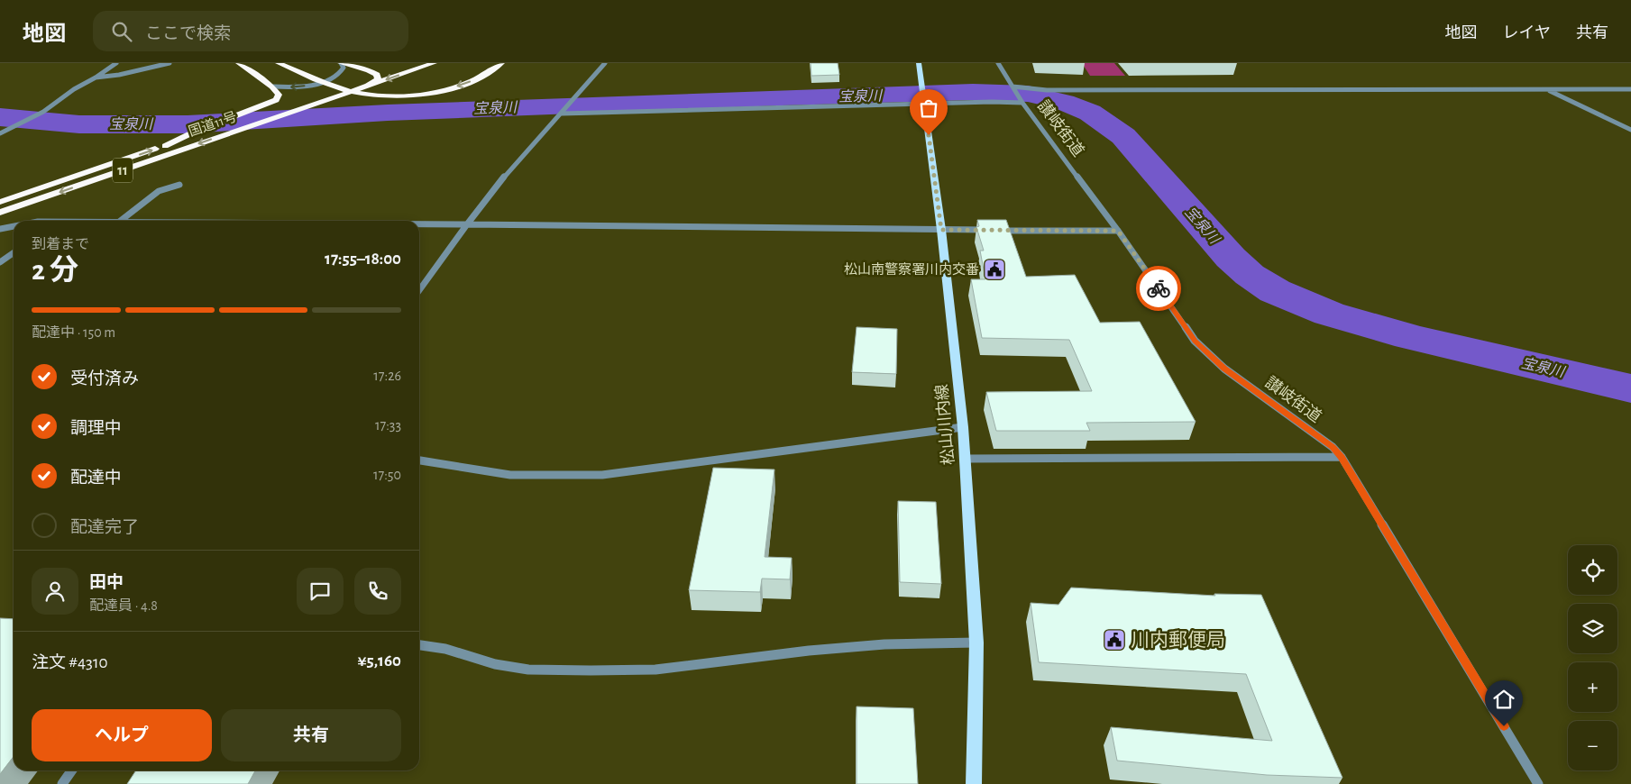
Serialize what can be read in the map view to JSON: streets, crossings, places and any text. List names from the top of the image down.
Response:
{
  "streets": {
    "highway": ["国道11号", "11"],
    "main road": ["松山川内線"],
    "street": ["讃岐街道"]
  },
  "water": ["宝泉川"],
  "places": {
    "public building": ["松山南警察署川内交番", "川内郵便局"]
  },
  "page": {
    "header": "地図",
    "search": "ここで検索",
    "nav": ["地図", "レイヤ", "共有"],
    "heading": ["2 分", "到着まで", "17:55–18:00"],
    "panel": [
      "田中",
      "配達員 · 4.8",
      "注文 #4310",
      "¥5,160"
    ],
    "bar": "配達中 · 150 m",
    "list": [
      ["受付済み", "17:26"],
      ["調理中", "17:33"],
      ["配達中", "17:50"],
      "配達完了"
    ],
    "map_buttons": ["+", "−"],
    "buttons": ["ヘルプ", "共有"]
  }
}
